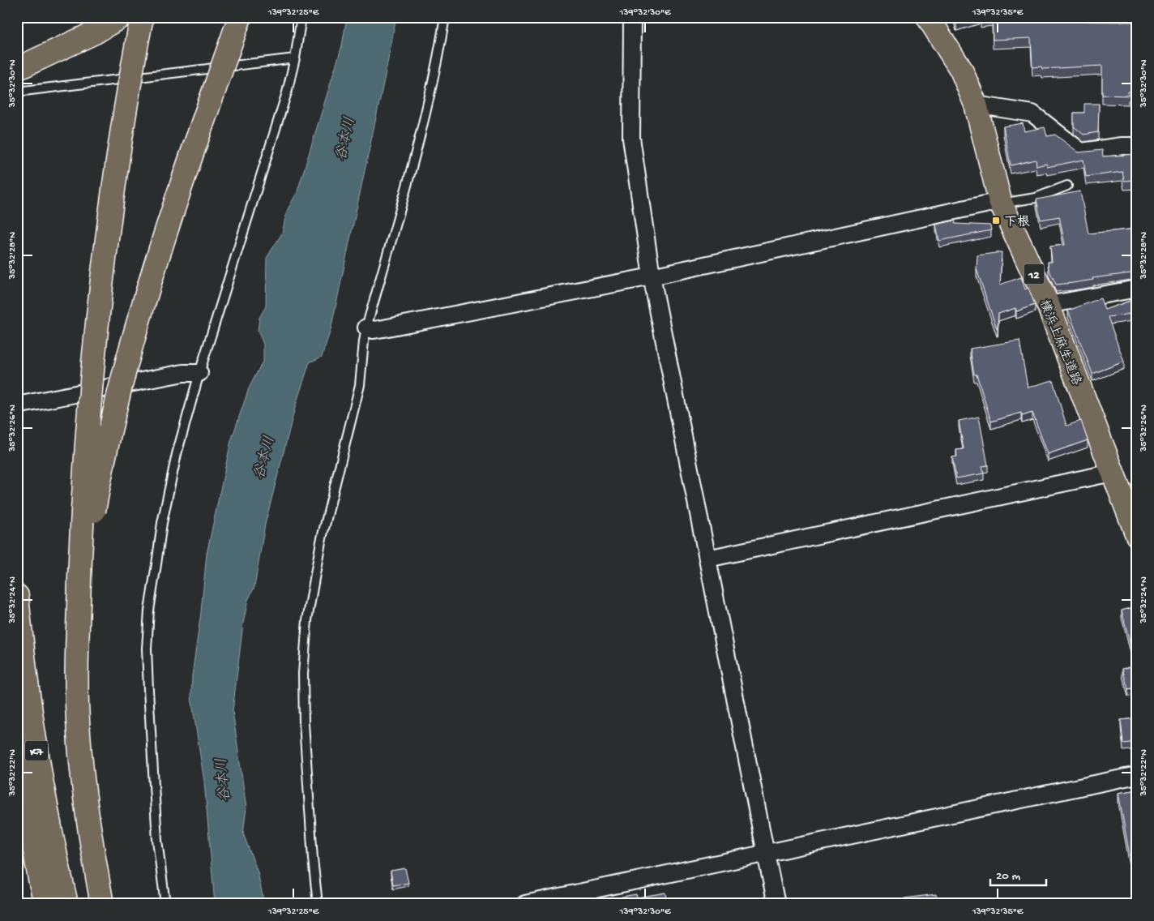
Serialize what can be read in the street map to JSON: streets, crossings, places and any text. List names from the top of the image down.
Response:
{
  "streets": {
    "main road": ["12", "横浜上麻生道路", "K7"]
  },
  "water": ["谷本川"],
  "places": {
    "transit": ["下根"]
  },
  "scale_bar": "20 m",
  "coordinates": [
    "139°32'25\"E",
    "139°32'30\"E",
    "139°32'35\"E",
    "35°32'30\"N",
    "35°32'28\"N",
    "35°32'26\"N",
    "35°32'24\"N",
    "35°32'22\"N"
  ]
}
